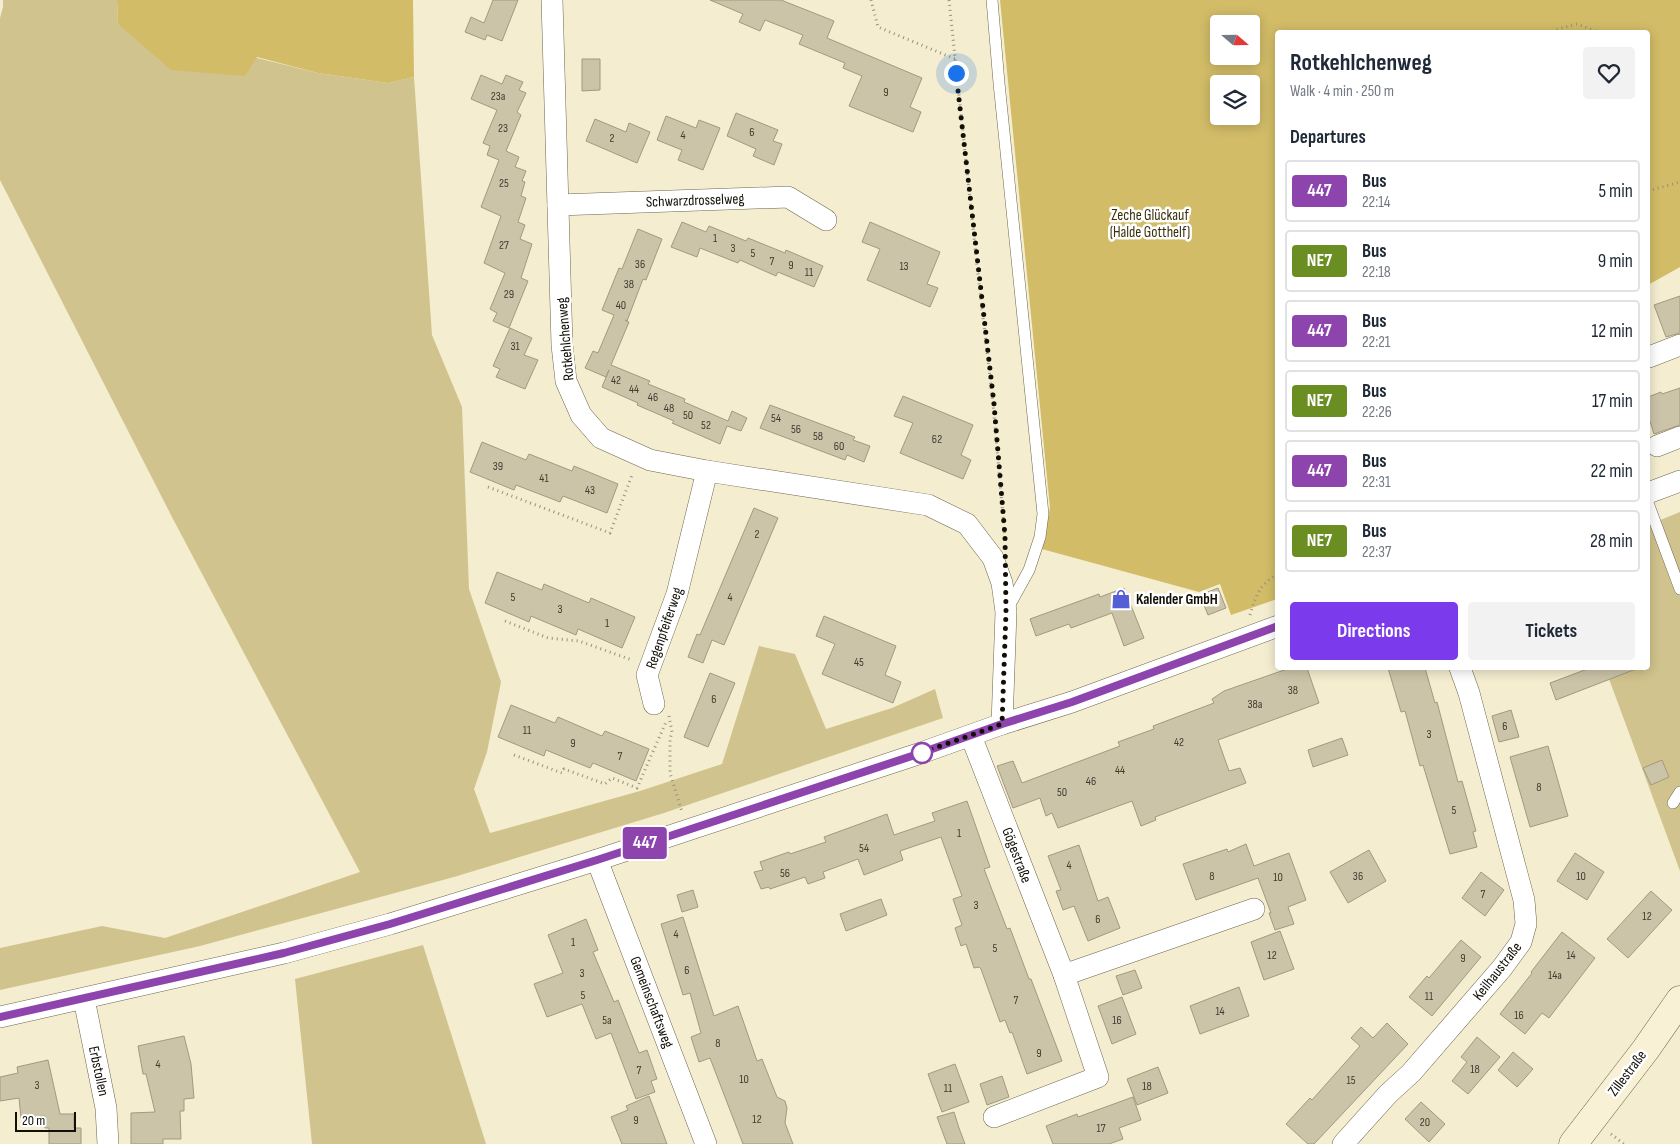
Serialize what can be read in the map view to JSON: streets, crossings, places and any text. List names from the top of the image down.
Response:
{
  "streets": {
    "main road": ["Zillestraße"],
    "street": [
      "Schwarzdrosselweg",
      "Rotkehlchenweg",
      "Regenpfeiferweg",
      "Gögestraße",
      "Keilhaustraße",
      "Gemeinschaftsweg",
      "Erbstollen"
    ]
  },
  "crossings": [
    ["Schwarzdrosselweg", "Rotkehlchenweg"],
    ["Rotkehlchenweg", "Regenpfeiferweg"]
  ],
  "parks": ["Zeche Glückauf (Halde Gotthelf)"],
  "places": {
    "shop": ["Kalender GmbH"]
  },
  "lines": ["bus line 447"],
  "house_numbers": [
    "9",
    "23a",
    "23",
    "6",
    "4",
    "2",
    "25",
    "1",
    "27",
    "3",
    "5",
    "7",
    "36",
    "9",
    "13",
    "11",
    "38",
    "29",
    "40",
    "31",
    "42",
    "44",
    "46",
    "48",
    "50",
    "54",
    "52",
    "56",
    "58",
    "62",
    "60",
    "39",
    "41",
    "43",
    "2",
    "5",
    "4",
    "3",
    "1",
    "45",
    "38",
    "6",
    "38a",
    "6",
    "11",
    "3",
    "42",
    "9",
    "7",
    "44",
    "46",
    "8",
    "50",
    "5",
    "1",
    "54",
    "4",
    "56",
    "8",
    "36",
    "10",
    "10",
    "7",
    "3",
    "12",
    "6",
    "4",
    "1",
    "5",
    "12",
    "14",
    "9",
    "6",
    "3",
    "14a",
    "5",
    "11",
    "7",
    "14",
    "16",
    "5a",
    "16",
    "8",
    "9",
    "4",
    "18",
    "7",
    "10",
    "15",
    "3",
    "18",
    "11",
    "12",
    "9",
    "20",
    "17"
  ],
  "scale_bar": "20 m",
  "north": "right",
  "page": {
    "on_map": "447",
    "heading": [
      ["Rotkehlchenweg", "Walk · 4 min · 250 m"],
      "Departures"
    ],
    "list": [
      {
        "mark": "447",
        "name": "Bus",
        "note": "22:14",
        "value": "5 min"
      },
      {
        "mark": "NE7",
        "name": "Bus",
        "note": "22:18",
        "value": "9 min"
      },
      {
        "mark": "447",
        "name": "Bus",
        "note": "22:21",
        "value": "12 min"
      },
      {
        "mark": "NE7",
        "name": "Bus",
        "note": "22:26",
        "value": "17 min"
      },
      {
        "mark": "447",
        "name": "Bus",
        "note": "22:31",
        "value": "22 min"
      },
      {
        "mark": "NE7",
        "name": "Bus",
        "note": "22:37",
        "value": "28 min"
      }
    ],
    "buttons": ["Directions", "Tickets"],
    "scale": "20 m"
  }
}
